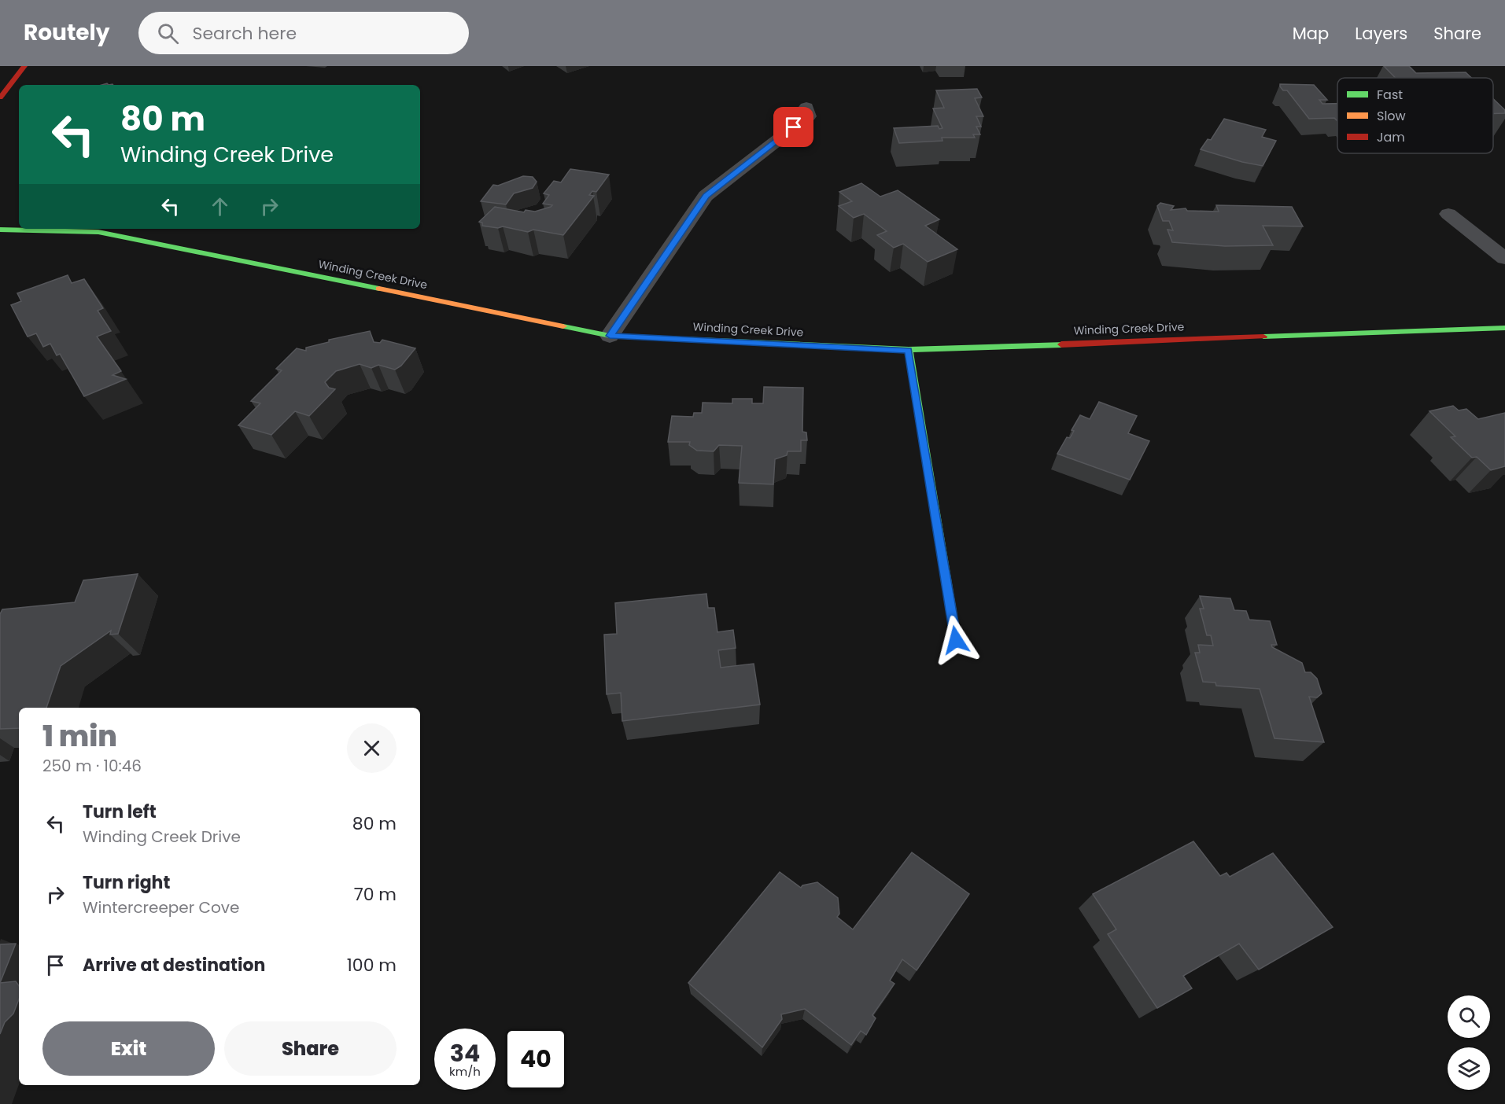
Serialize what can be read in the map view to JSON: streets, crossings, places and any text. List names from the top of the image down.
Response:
{
  "streets": {
    "street": ["Winding Creek Drive"]
  },
  "legend": ["Fast", "Slow", "Jam"],
  "page": {
    "header": "Routely",
    "search": "Search here",
    "nav": ["Map", "Layers", "Share"],
    "turn": ["80 m", "Winding Creek Drive"],
    "heading": ["1 min", "250 m · 10:46"],
    "list": [
      {
        "name": "Turn left",
        "note": "Winding Creek Drive",
        "value": "80 m"
      },
      {
        "name": "Turn right",
        "note": "Wintercreeper Cove",
        "value": "70 m"
      },
      {
        "name": "Arrive at destination",
        "value": "100 m"
      }
    ],
    "buttons": ["Exit", "Share"],
    "speed": "34 km/h",
    "limit": "40"
  }
}
